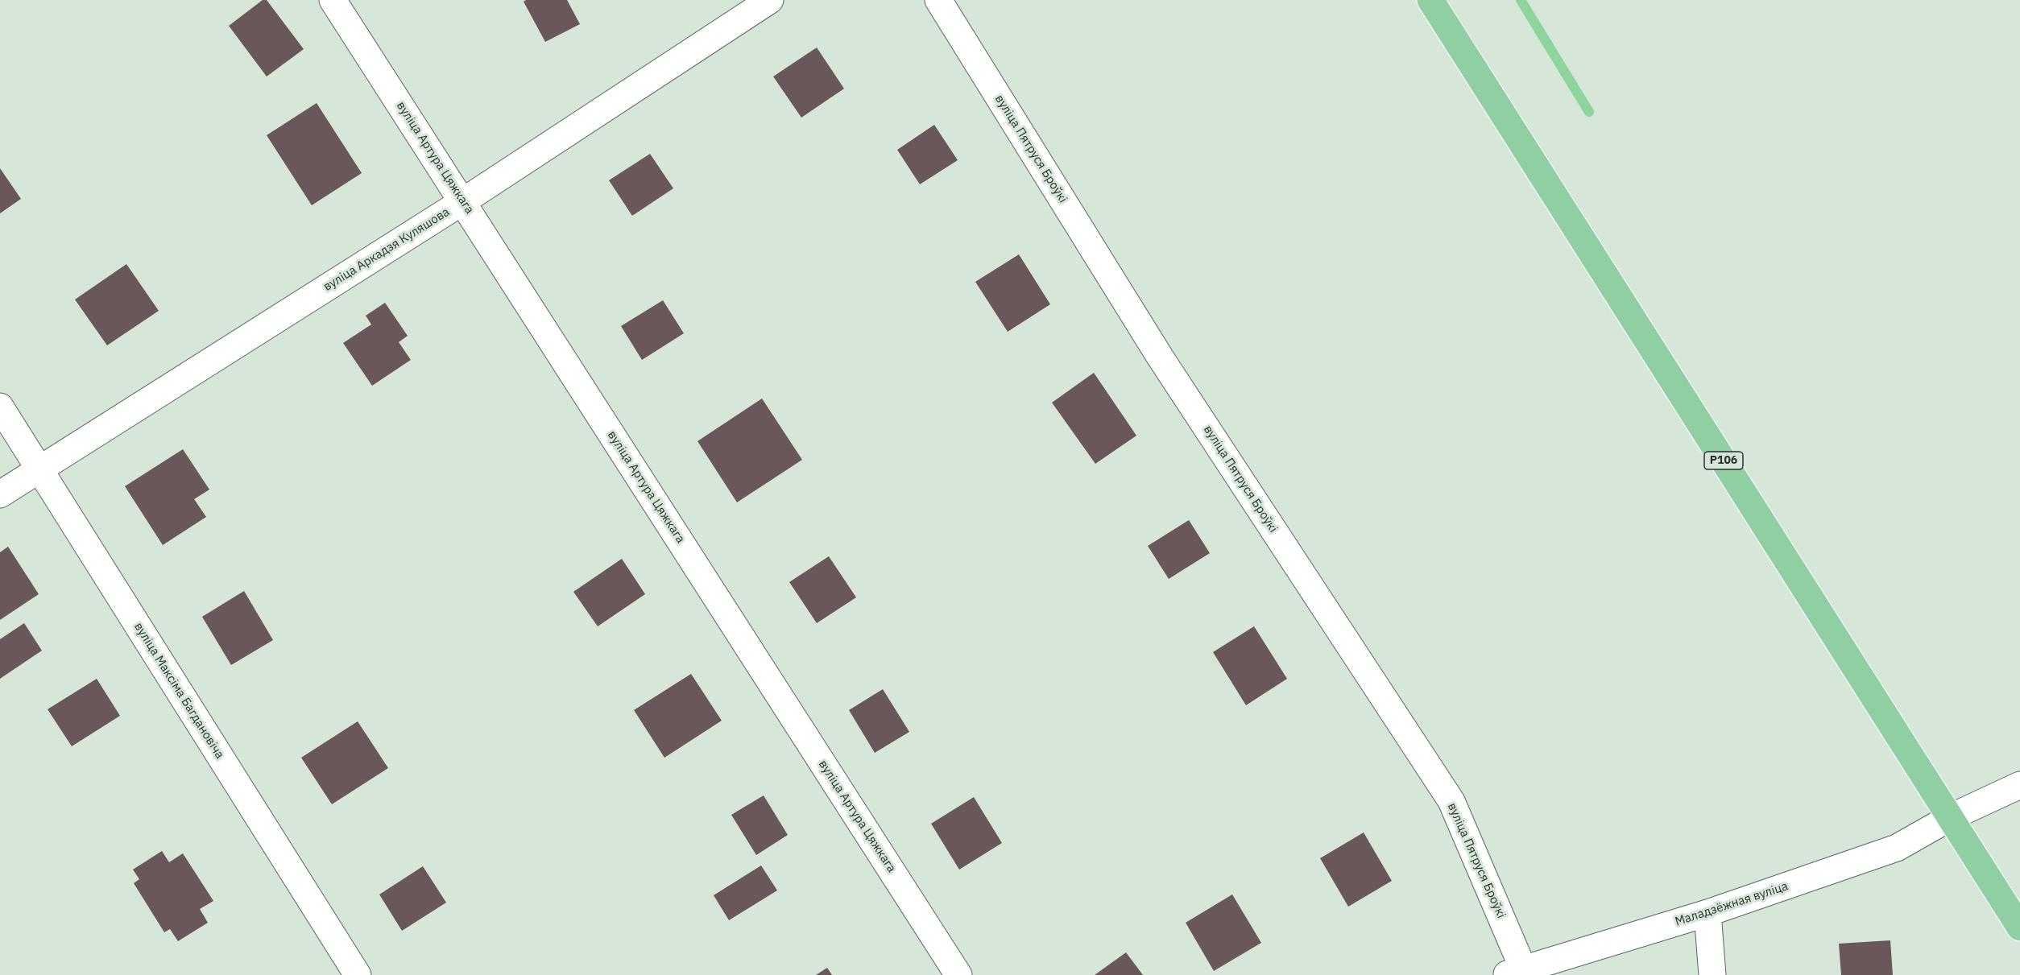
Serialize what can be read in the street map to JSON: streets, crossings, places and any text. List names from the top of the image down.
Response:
{
  "streets": {
    "main road": ["Р106"],
    "street": [
      "вуліца Пятруся Броўкі",
      "вуліца Артура Цяжкага",
      "вуліца Аркадзя Куляшова",
      "вуліца Максіма Багдановіча",
      "Маладзёжная вуліца"
    ]
  },
  "crossings": [
    ["вуліца Пятруся Броўкі", "Маладзёжная вуліца"],
    ["вуліца Артура Цяжкага", "вуліца Аркадзя Куляшова"],
    ["вуліца Аркадзя Куляшова", "вуліца Максіма Багдановіча"],
    ["Р106", "Маладзёжная вуліца"]
  ]
}
